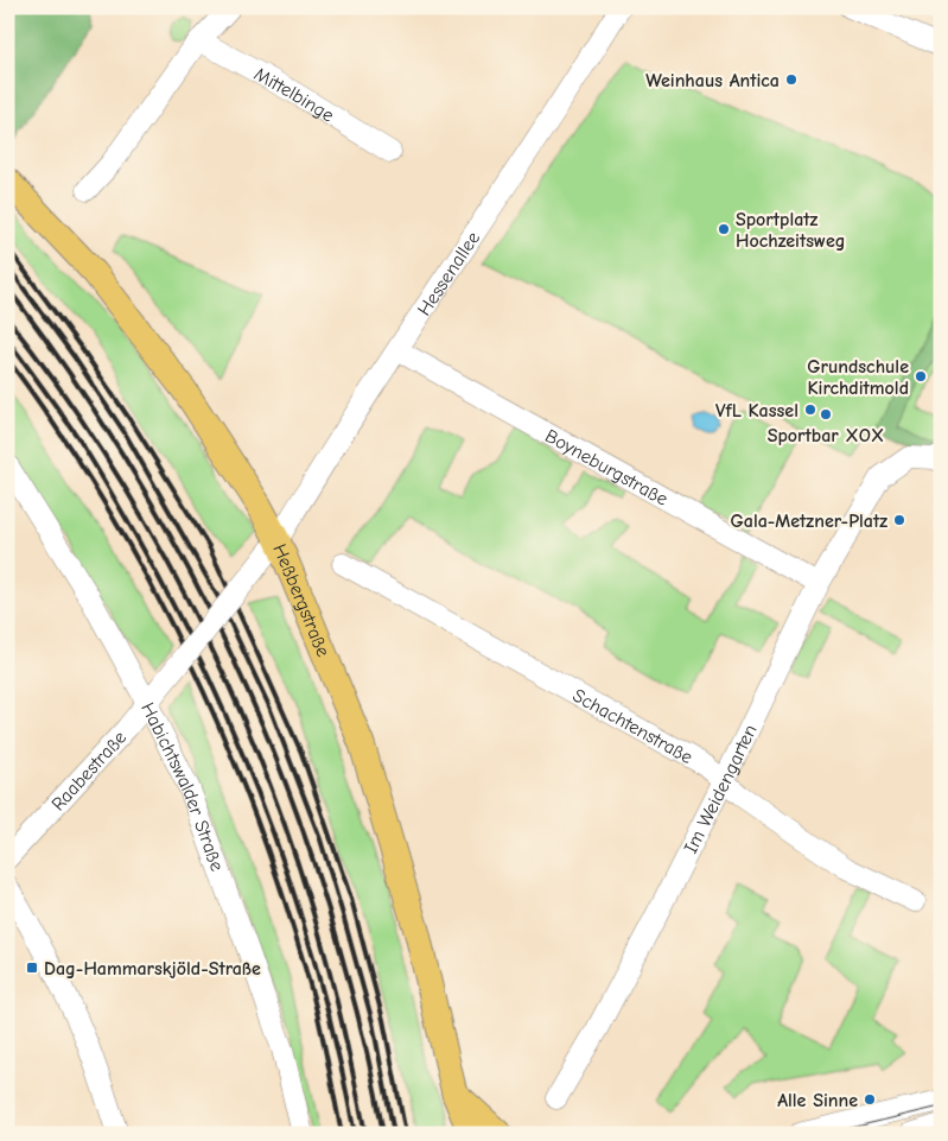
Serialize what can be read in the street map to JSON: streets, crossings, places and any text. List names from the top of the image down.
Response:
{
  "streets": {
    "main road": ["Heßbergstraße"],
    "street": [
      "Mittelbinge",
      "Hessenallee",
      "Boyneburgstraße",
      "Schachtenstraße",
      "Raabestraße",
      "Habichtswalder Straße",
      "Im Weidengarten"
    ]
  },
  "crossings": [
    ["Hessenallee", "Boyneburgstraße"],
    ["Hessenallee", "Heßbergstraße"],
    ["Hessenallee", "Raabestraße"],
    ["Boyneburgstraße", "Im Weidengarten"],
    ["Heßbergstraße", "Raabestraße"],
    ["Schachtenstraße", "Im Weidengarten"],
    ["Raabestraße", "Habichtswalder Straße"]
  ],
  "places": {
    "other": [
      "Weinhaus Antica",
      "Sportplatz Hochzeitsweg",
      "Grundschule Kirchditmold",
      "VfL Kassel",
      "Sportbar XOX",
      "Gala-Metzner-Platz",
      "Alle Sinne"
    ],
    "transit": ["Dag-Hammarskjöld-Straße"]
  }
}
